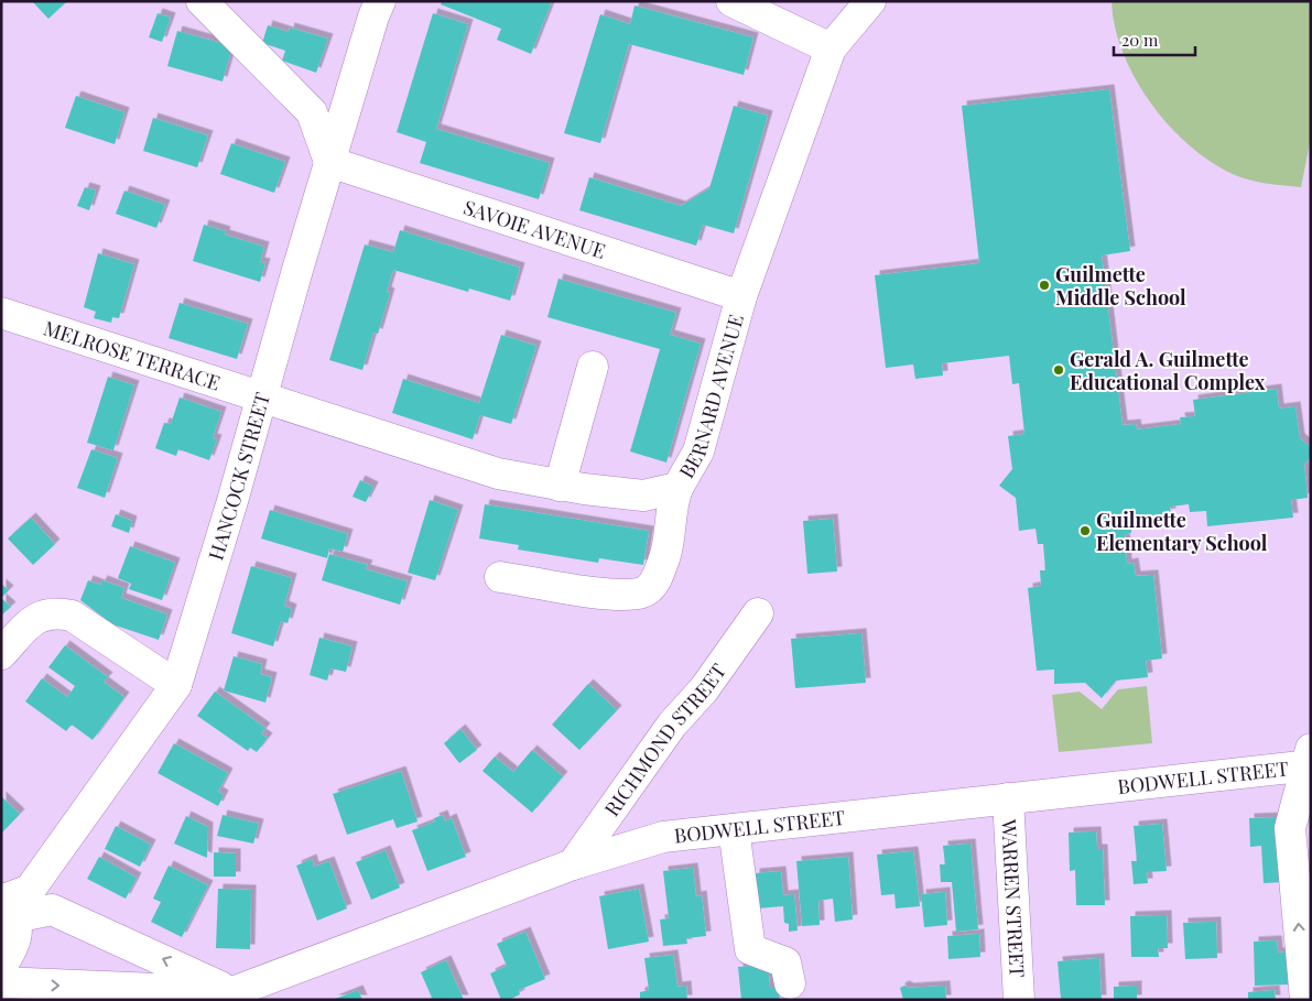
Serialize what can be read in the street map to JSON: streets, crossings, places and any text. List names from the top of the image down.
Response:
{
  "streets": {
    "street": [
      "SAVOIE AVENUE",
      "MELROSE TERRACE",
      "BERNARD AVENUE",
      "HANCOCK STREET",
      "RICHMOND STREET",
      "BODWELL STREET",
      "WARREN STREET"
    ]
  },
  "crossings": [
    ["SAVOIE AVENUE", "BERNARD AVENUE"],
    ["SAVOIE AVENUE", "HANCOCK STREET"],
    ["MELROSE TERRACE", "BERNARD AVENUE"],
    ["MELROSE TERRACE", "HANCOCK STREET"],
    ["BERNARD AVENUE", "HANCOCK STREET"],
    ["RICHMOND STREET", "BODWELL STREET"],
    ["BODWELL STREET", "WARREN STREET"]
  ],
  "places": ["Guilmette Middle School", "Gerald A. Guilmette Educational Complex", "Guilmette Elementary School"],
  "scale_bar": "20 m"
}
